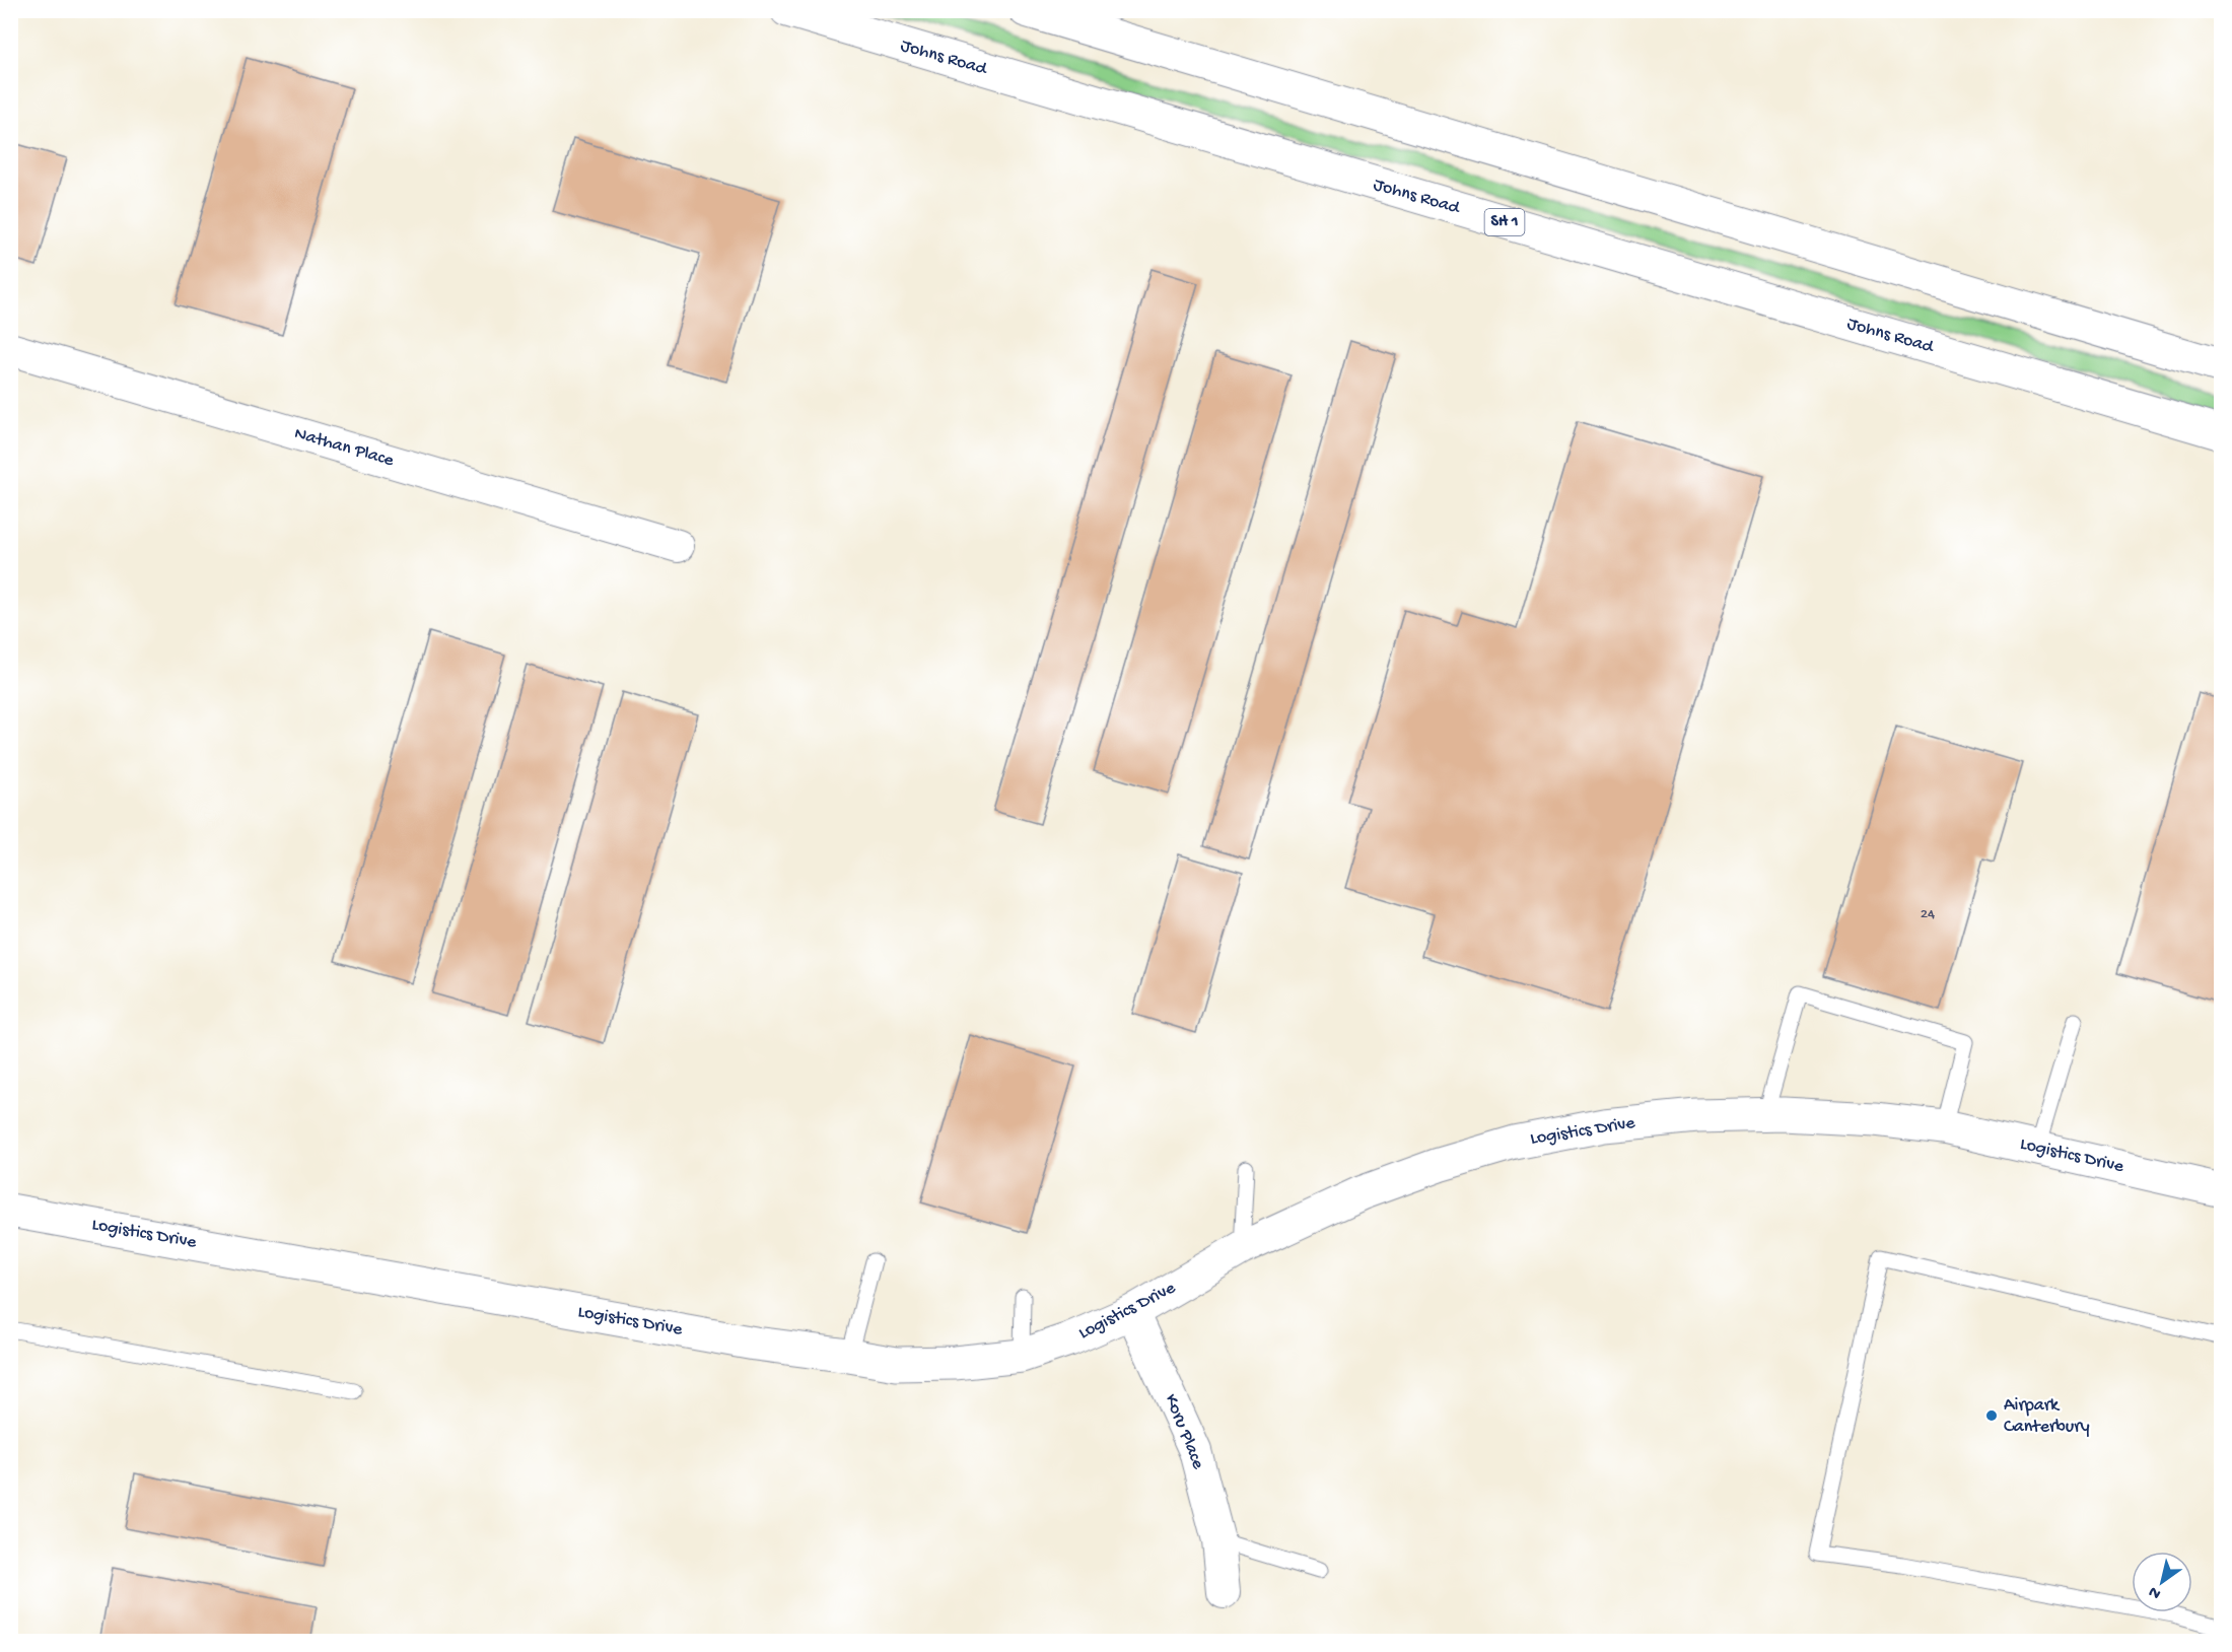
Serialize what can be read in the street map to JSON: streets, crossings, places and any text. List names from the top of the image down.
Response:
{
  "streets": {
    "main road": ["Johns Road", "SH 1", "Logistics Drive"],
    "street": ["Nathan Place", "Koru Place"]
  },
  "crossings": [
    ["Logistics Drive", "Koru Place"]
  ],
  "places": ["Airpark Canterbury"],
  "house_numbers": ["24"],
  "north": "bottom left"
}
